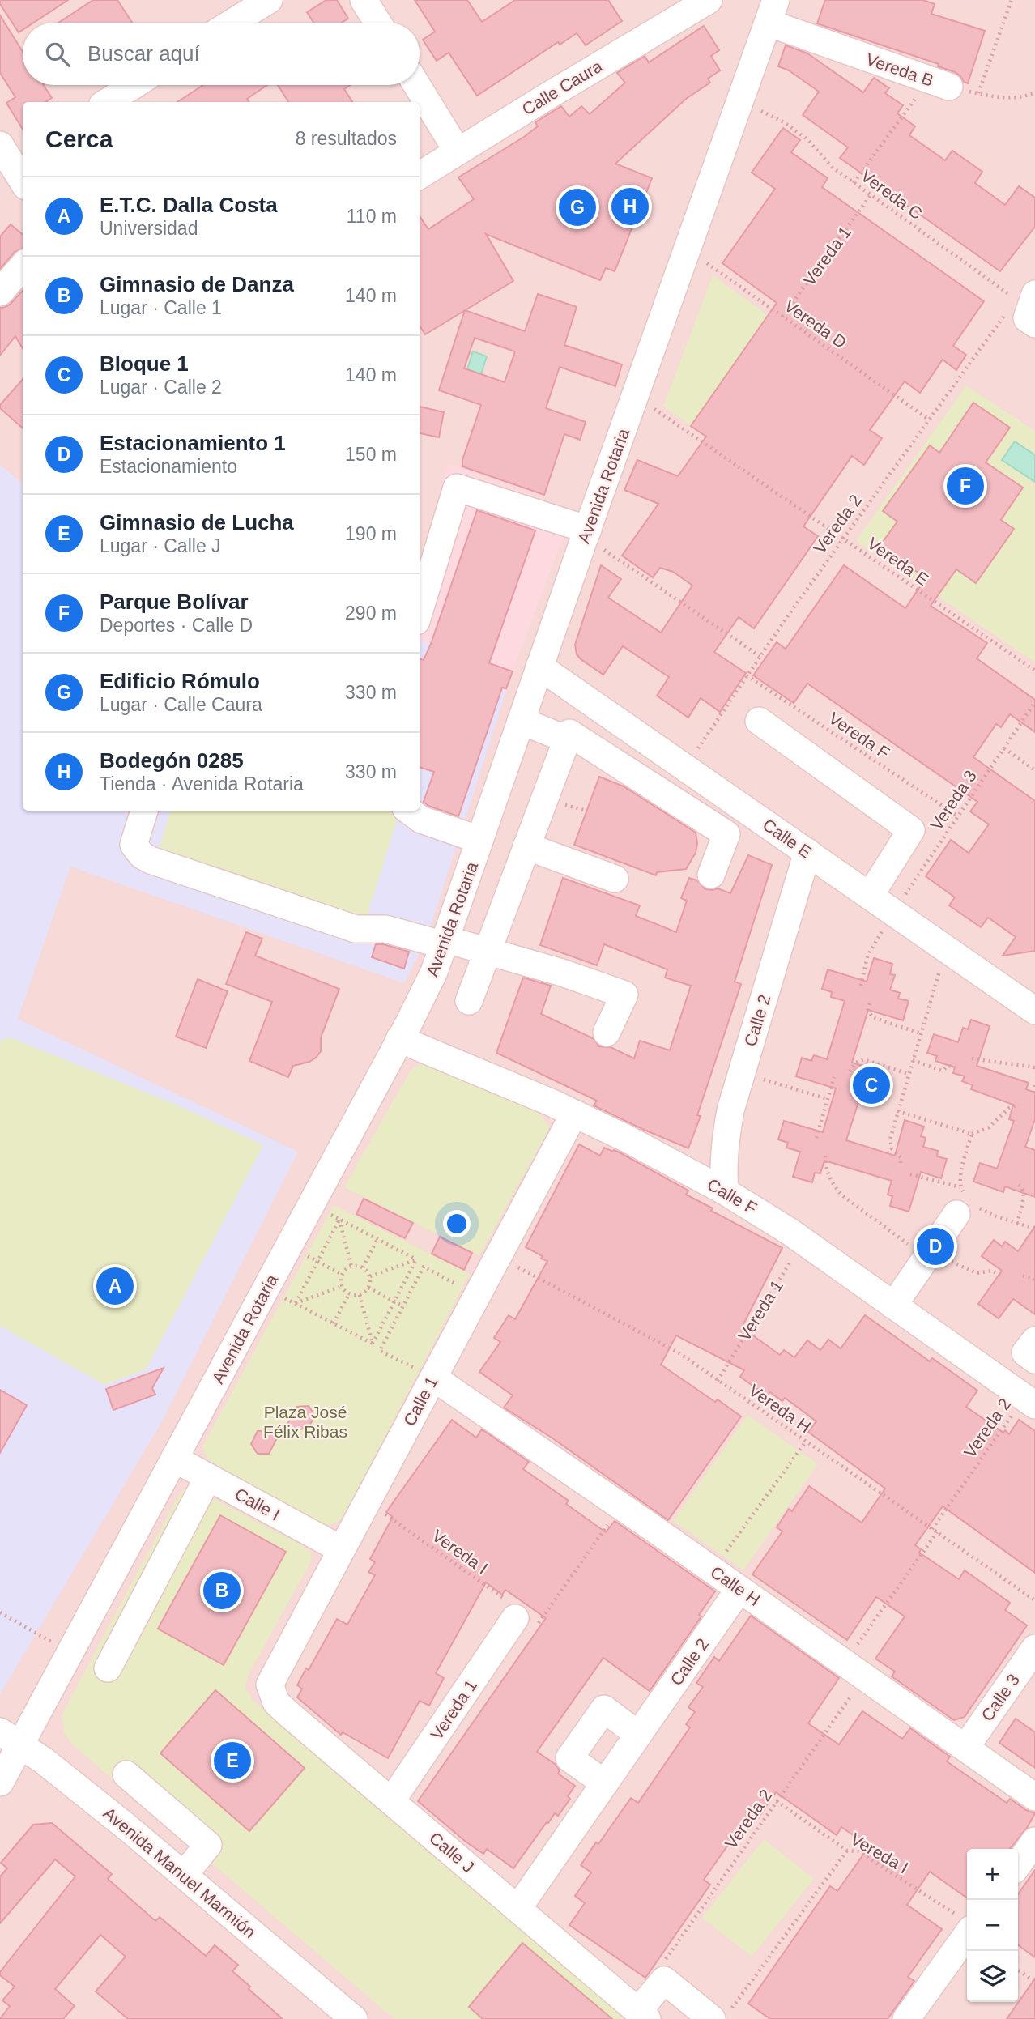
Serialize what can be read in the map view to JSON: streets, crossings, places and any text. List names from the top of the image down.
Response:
{
  "streets": {
    "street": [
      "Vereda B",
      "Calle Caura",
      "Vereda 1",
      "Avenida Rotaria",
      "Calle E",
      "Calle 2",
      "Calle F",
      "Calle 1",
      "Calle I",
      "Calle H",
      "Calle 3",
      "Calle J",
      "Avenida Manuel Marmión"
    ],
    "path": [
      "Vereda C",
      "Vereda D",
      "Vereda 2",
      "Vereda E",
      "Vereda F",
      "Vereda 3",
      "Vereda H",
      "Vereda I"
    ]
  },
  "crossings": [
    ["Vereda B", "Avenida Rotaria"],
    ["Vereda C", "Vereda 1"],
    ["Vereda C", "Avenida Rotaria"],
    ["Vereda C", "Vereda 2"],
    ["Vereda 1", "Vereda D"],
    ["Vereda 1", "Calle F"],
    ["Vereda 1", "Vereda H"],
    ["Vereda 1", "Vereda I"],
    ["Vereda 1", "Calle J"],
    ["Vereda D", "Avenida Rotaria"],
    ["Vereda D", "Vereda 2"],
    ["Avenida Rotaria", "Vereda E"],
    ["Avenida Rotaria", "Calle E"],
    ["Avenida Rotaria", "Calle F"],
    ["Avenida Rotaria", "Calle I"],
    ["Avenida Rotaria", "Avenida Manuel Marmión"],
    ["Vereda 2", "Vereda E"],
    ["Vereda 2", "Vereda F"],
    ["Vereda 2", "Calle E"],
    ["Vereda 2", "Calle F"],
    ["Vereda 2", "Vereda H"],
    ["Vereda 2", "Vereda I"],
    ["Vereda 2", "Calle H"],
    ["Vereda 2", "Calle J"],
    ["Vereda F", "Vereda 3"],
    ["Vereda 3", "Calle E"],
    ["Calle E", "Calle 2"],
    ["Calle 2", "Calle F"],
    ["Calle 2", "Calle H"],
    ["Calle 2", "Calle J"],
    ["Calle F", "Calle 1"],
    ["Calle 1", "Vereda H"],
    ["Calle 1", "Calle I"],
    ["Calle 1", "Vereda I"],
    ["Calle 1", "Calle H"],
    ["Calle 1", "Calle J"],
    ["Calle H", "Calle 3"]
  ],
  "parks": ["Plaza José Félix Ribas"],
  "page": {
    "search": "Buscar aquí",
    "heading": ["Cerca", "8 resultados"],
    "list": [
      {
        "mark": "A",
        "name": "E.T.C. Dalla Costa",
        "note": "Universidad",
        "value": "110 m"
      },
      {
        "mark": "B",
        "name": "Gimnasio de Danza",
        "note": "Lugar · Calle 1",
        "value": "140 m"
      },
      {
        "mark": "C",
        "name": "Bloque 1",
        "note": "Lugar · Calle 2",
        "value": "140 m"
      },
      {
        "mark": "D",
        "name": "Estacionamiento 1",
        "note": "Estacionamiento",
        "value": "150 m"
      },
      {
        "mark": "E",
        "name": "Gimnasio de Lucha",
        "note": "Lugar · Calle J",
        "value": "190 m"
      },
      {
        "mark": "F",
        "name": "Parque Bolívar",
        "note": "Deportes · Calle D",
        "value": "290 m"
      },
      {
        "mark": "G",
        "name": "Edificio Rómulo",
        "note": "Lugar · Calle Caura",
        "value": "330 m"
      },
      {
        "mark": "H",
        "name": "Bodegón 0285",
        "note": "Tienda · Avenida Rotaria",
        "value": "330 m"
      }
    ],
    "pins": [
      "H",
      "G",
      "F",
      "C",
      "D",
      "A",
      "B",
      "E"
    ],
    "map_buttons": ["+", "−"]
  }
}
